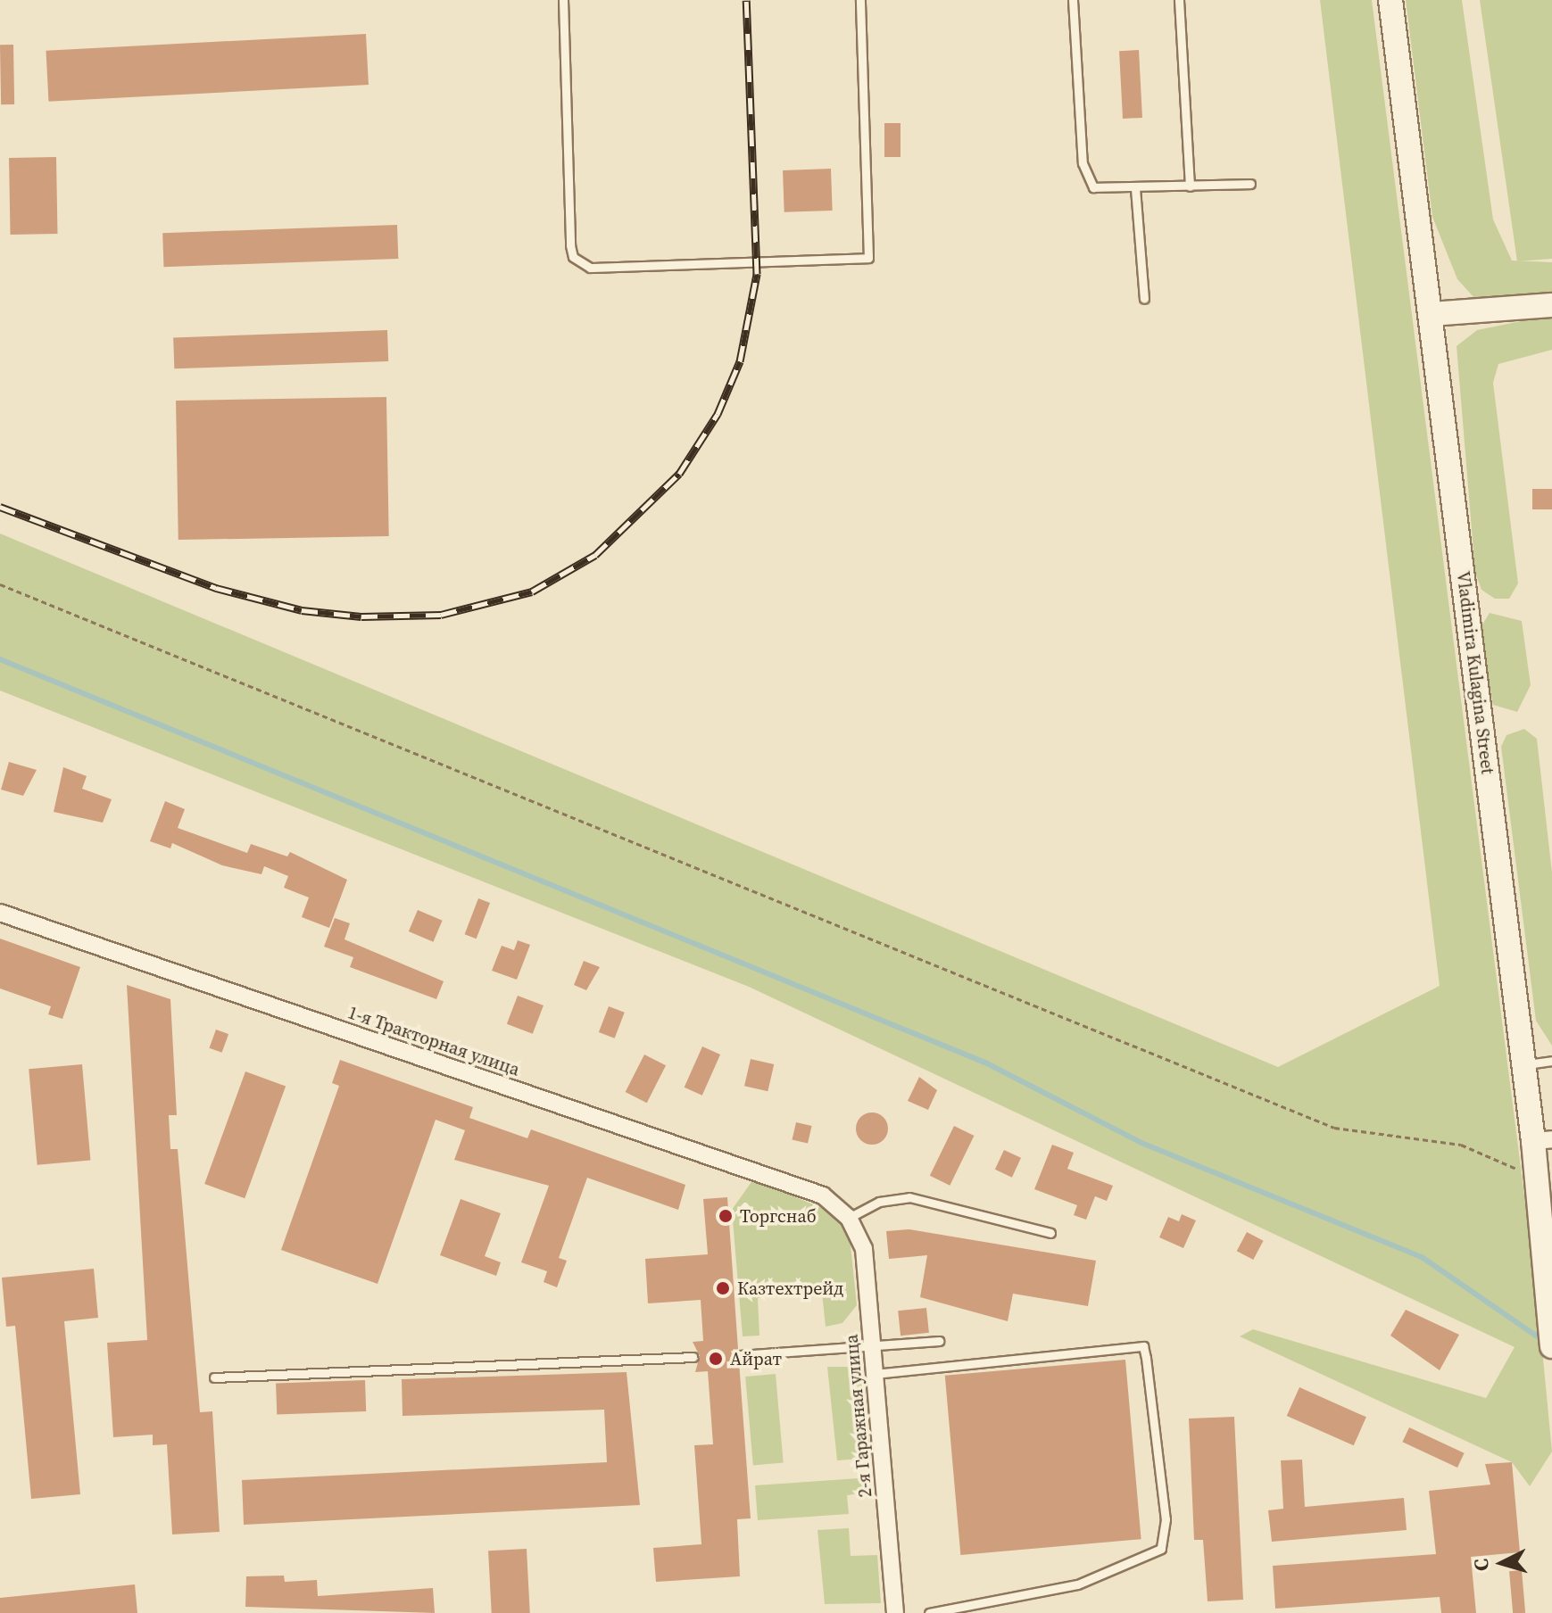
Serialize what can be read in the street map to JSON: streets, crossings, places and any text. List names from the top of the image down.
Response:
{
  "streets": {
    "street": ["Vladimira Kulagina Street", "1-я Тракторная улица", "2-я Гаражная улица"]
  },
  "crossings": [
    ["1-я Тракторная улица", "2-я Гаражная улица"]
  ],
  "places": ["Торгснаб", "Казтехтрейд", "Айрат"],
  "north": "left"
}
